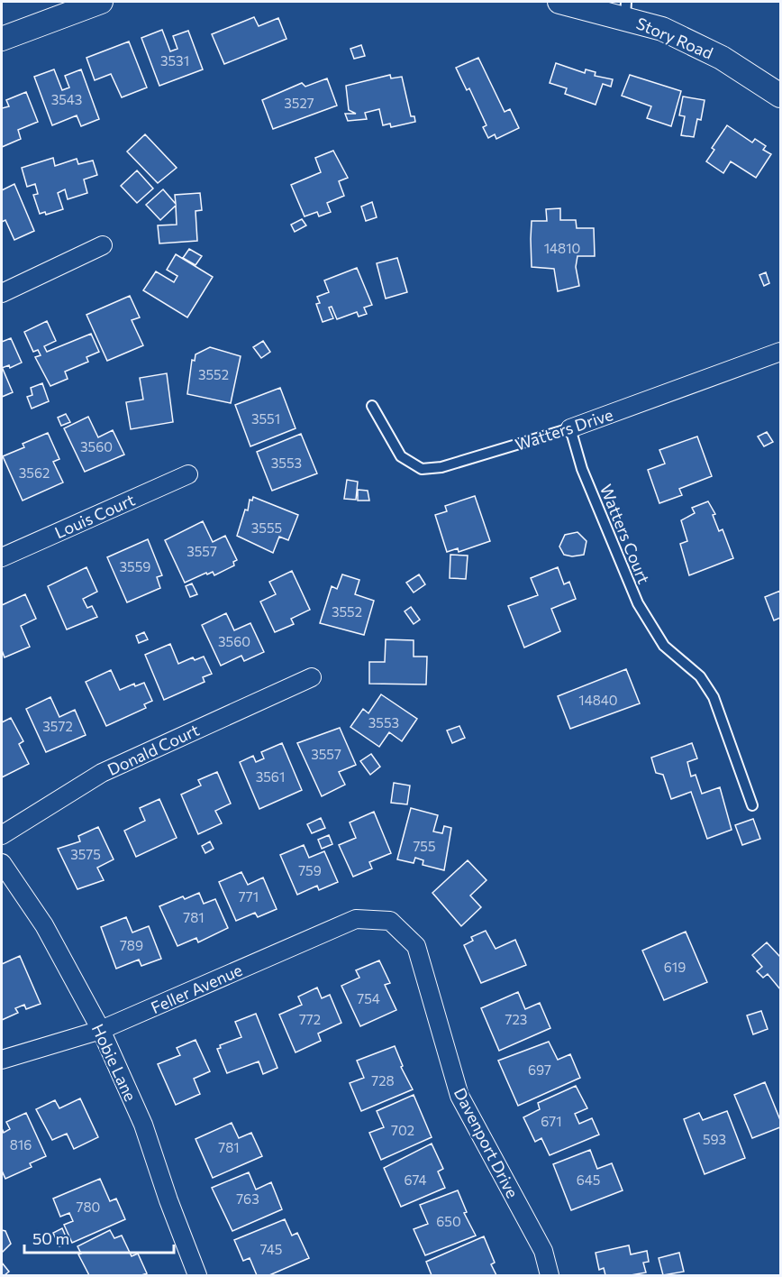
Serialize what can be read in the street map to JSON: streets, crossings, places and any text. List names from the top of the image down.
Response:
{
  "streets": {
    "street": [
      "Story Road",
      "Watters Drive",
      "Louis Court",
      "Donald Court",
      "Feller Avenue",
      "Hobie Lane",
      "Davenport Drive"
    ],
    "lane": ["Watters Court"]
  },
  "crossings": [
    ["Watters Drive", "Watters Court"],
    ["Feller Avenue", "Hobie Lane"],
    ["Feller Avenue", "Davenport Drive"]
  ],
  "house_numbers": [
    "3531",
    "3543",
    "3527",
    "14810",
    "3552",
    "3551",
    "3560",
    "3553",
    "3562",
    "3555",
    "3557",
    "3559",
    "3552",
    "3560",
    "14840",
    "3553",
    "3572",
    "3557",
    "3561",
    "755",
    "3575",
    "759",
    "771",
    "781",
    "789",
    "619",
    "754",
    "772",
    "723",
    "697",
    "728",
    "671",
    "702",
    "593",
    "816",
    "781",
    "674",
    "645",
    "763",
    "780",
    "650",
    "745"
  ],
  "scale_bar": "50 m"
}
